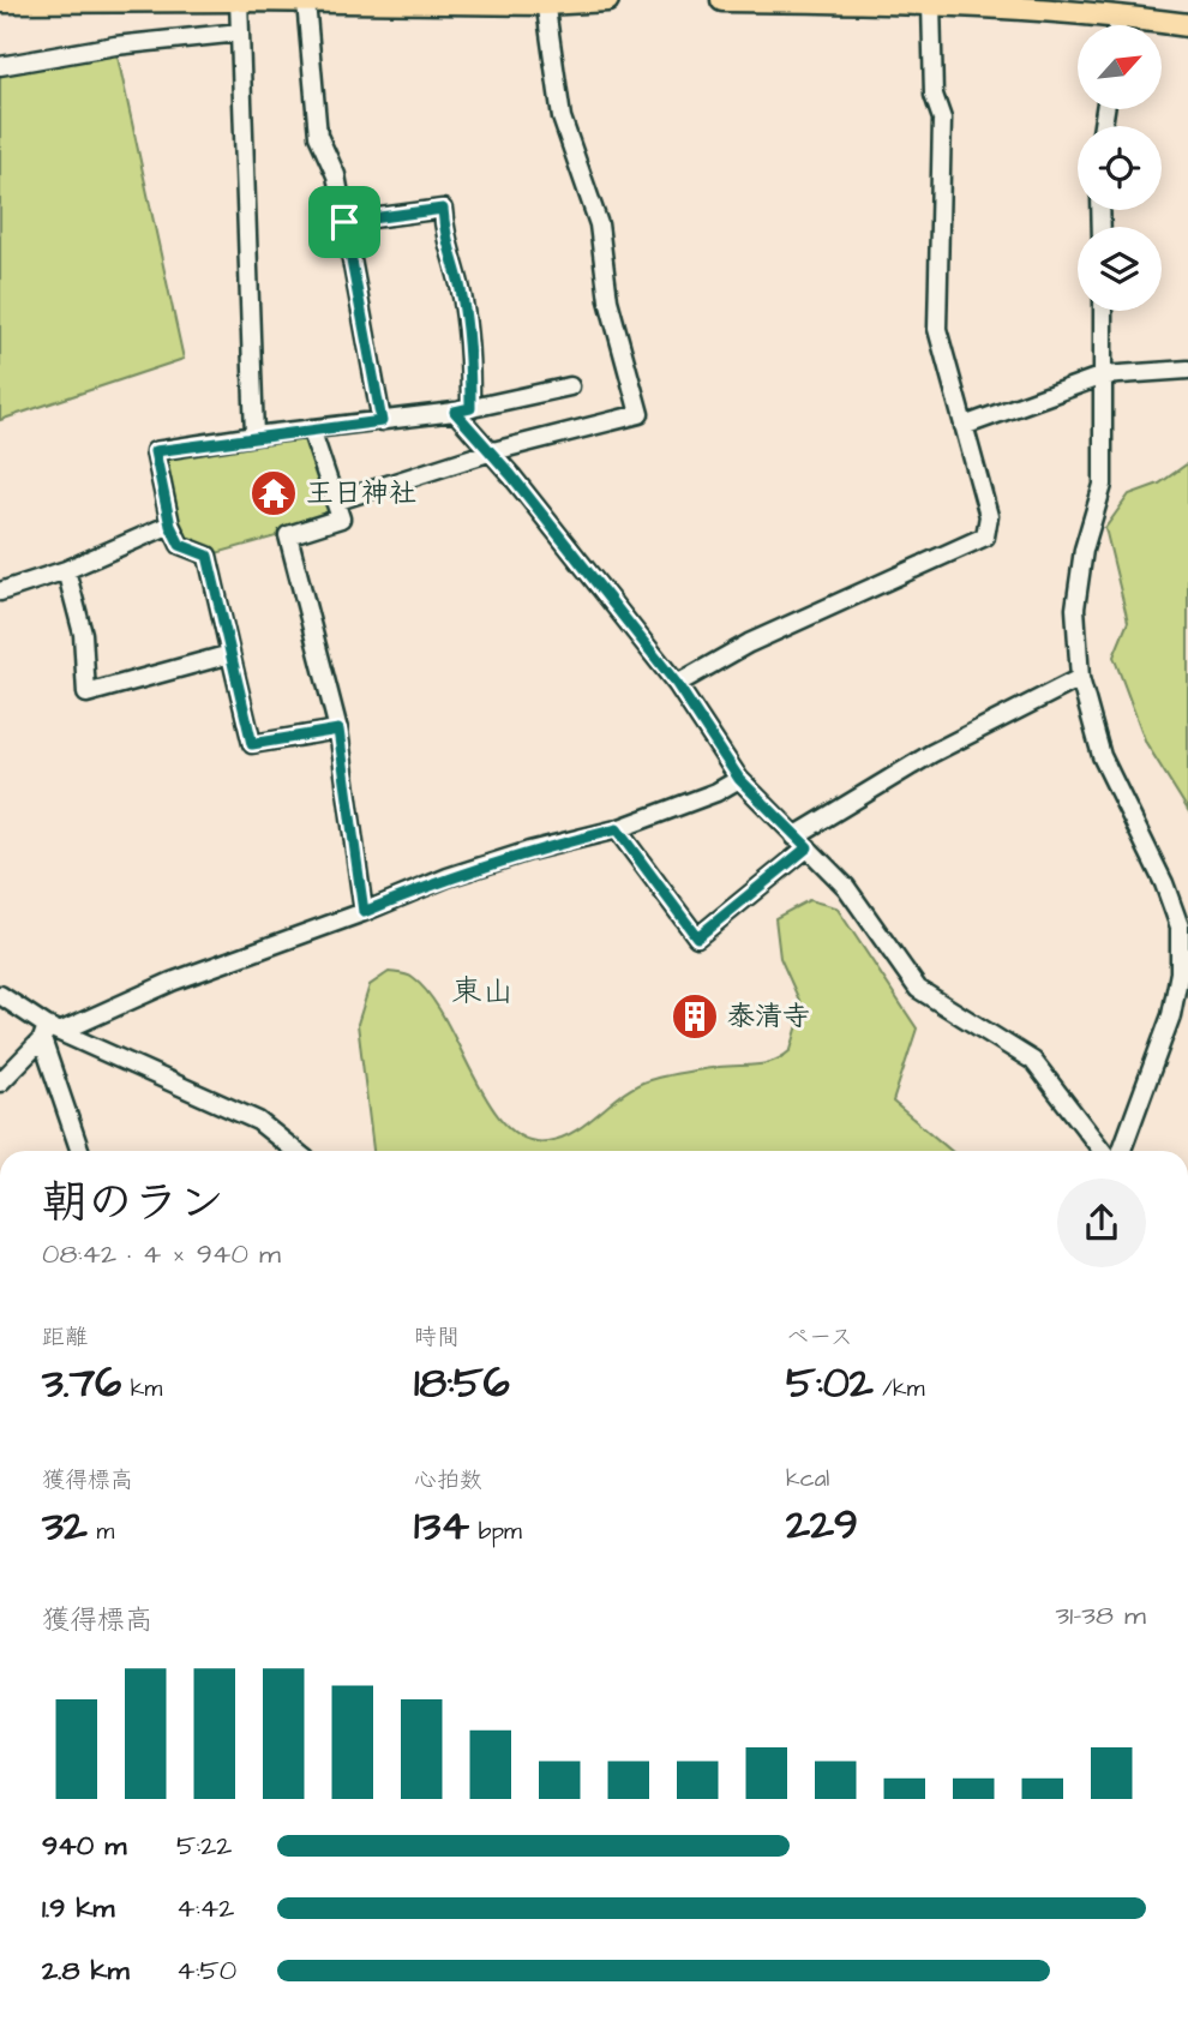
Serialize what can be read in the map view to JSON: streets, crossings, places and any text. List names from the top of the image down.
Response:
{
  "districts": ["東山"],
  "places": {
    "temple": ["王日神社"],
    "building": ["泰清寺"]
  },
  "north": "top right",
  "page": {
    "heading": ["朝のラン", "08:42 · 4 × 940 m"],
    "stats": [
      ["距離", "3.76 km"],
      ["時間", "18:56"],
      ["ペース", "5:02 /km"],
      ["獲得標高", "32 m"],
      ["心拍数", "134 bpm"],
      ["kcal", "229"]
    ],
    "chart": ["獲得標高", "31–38 m"],
    "list": [
      {
        "name": "940 m",
        "note": "5:22"
      },
      {
        "name": "1.9 km",
        "note": "4:42"
      },
      {
        "name": "2.8 km",
        "note": "4:50"
      }
    ]
  }
}
